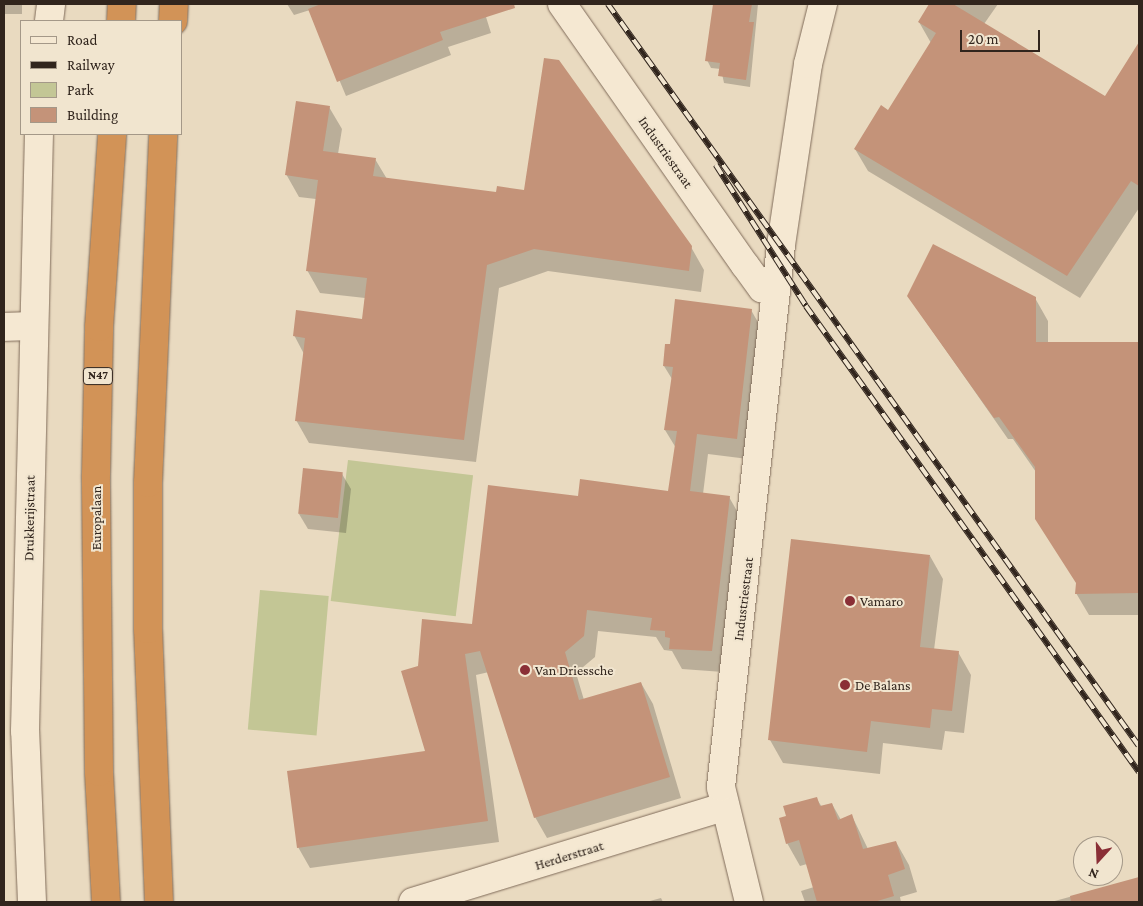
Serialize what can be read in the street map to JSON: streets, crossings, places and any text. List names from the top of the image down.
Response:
{
  "streets": {
    "highway": ["N47", "Europalaan"],
    "street": ["Industriestraat", "Drukkerijstraat", "Herderstraat"]
  },
  "crossings": [
    ["Industriestraat", "Herderstraat"]
  ],
  "places": ["Vamaro", "Van Driessche", "De Balans"],
  "legend": [
    "Road",
    "Railway",
    "Park",
    "Building"
  ],
  "scale_bar": "20 m",
  "north": "bottom"
}
